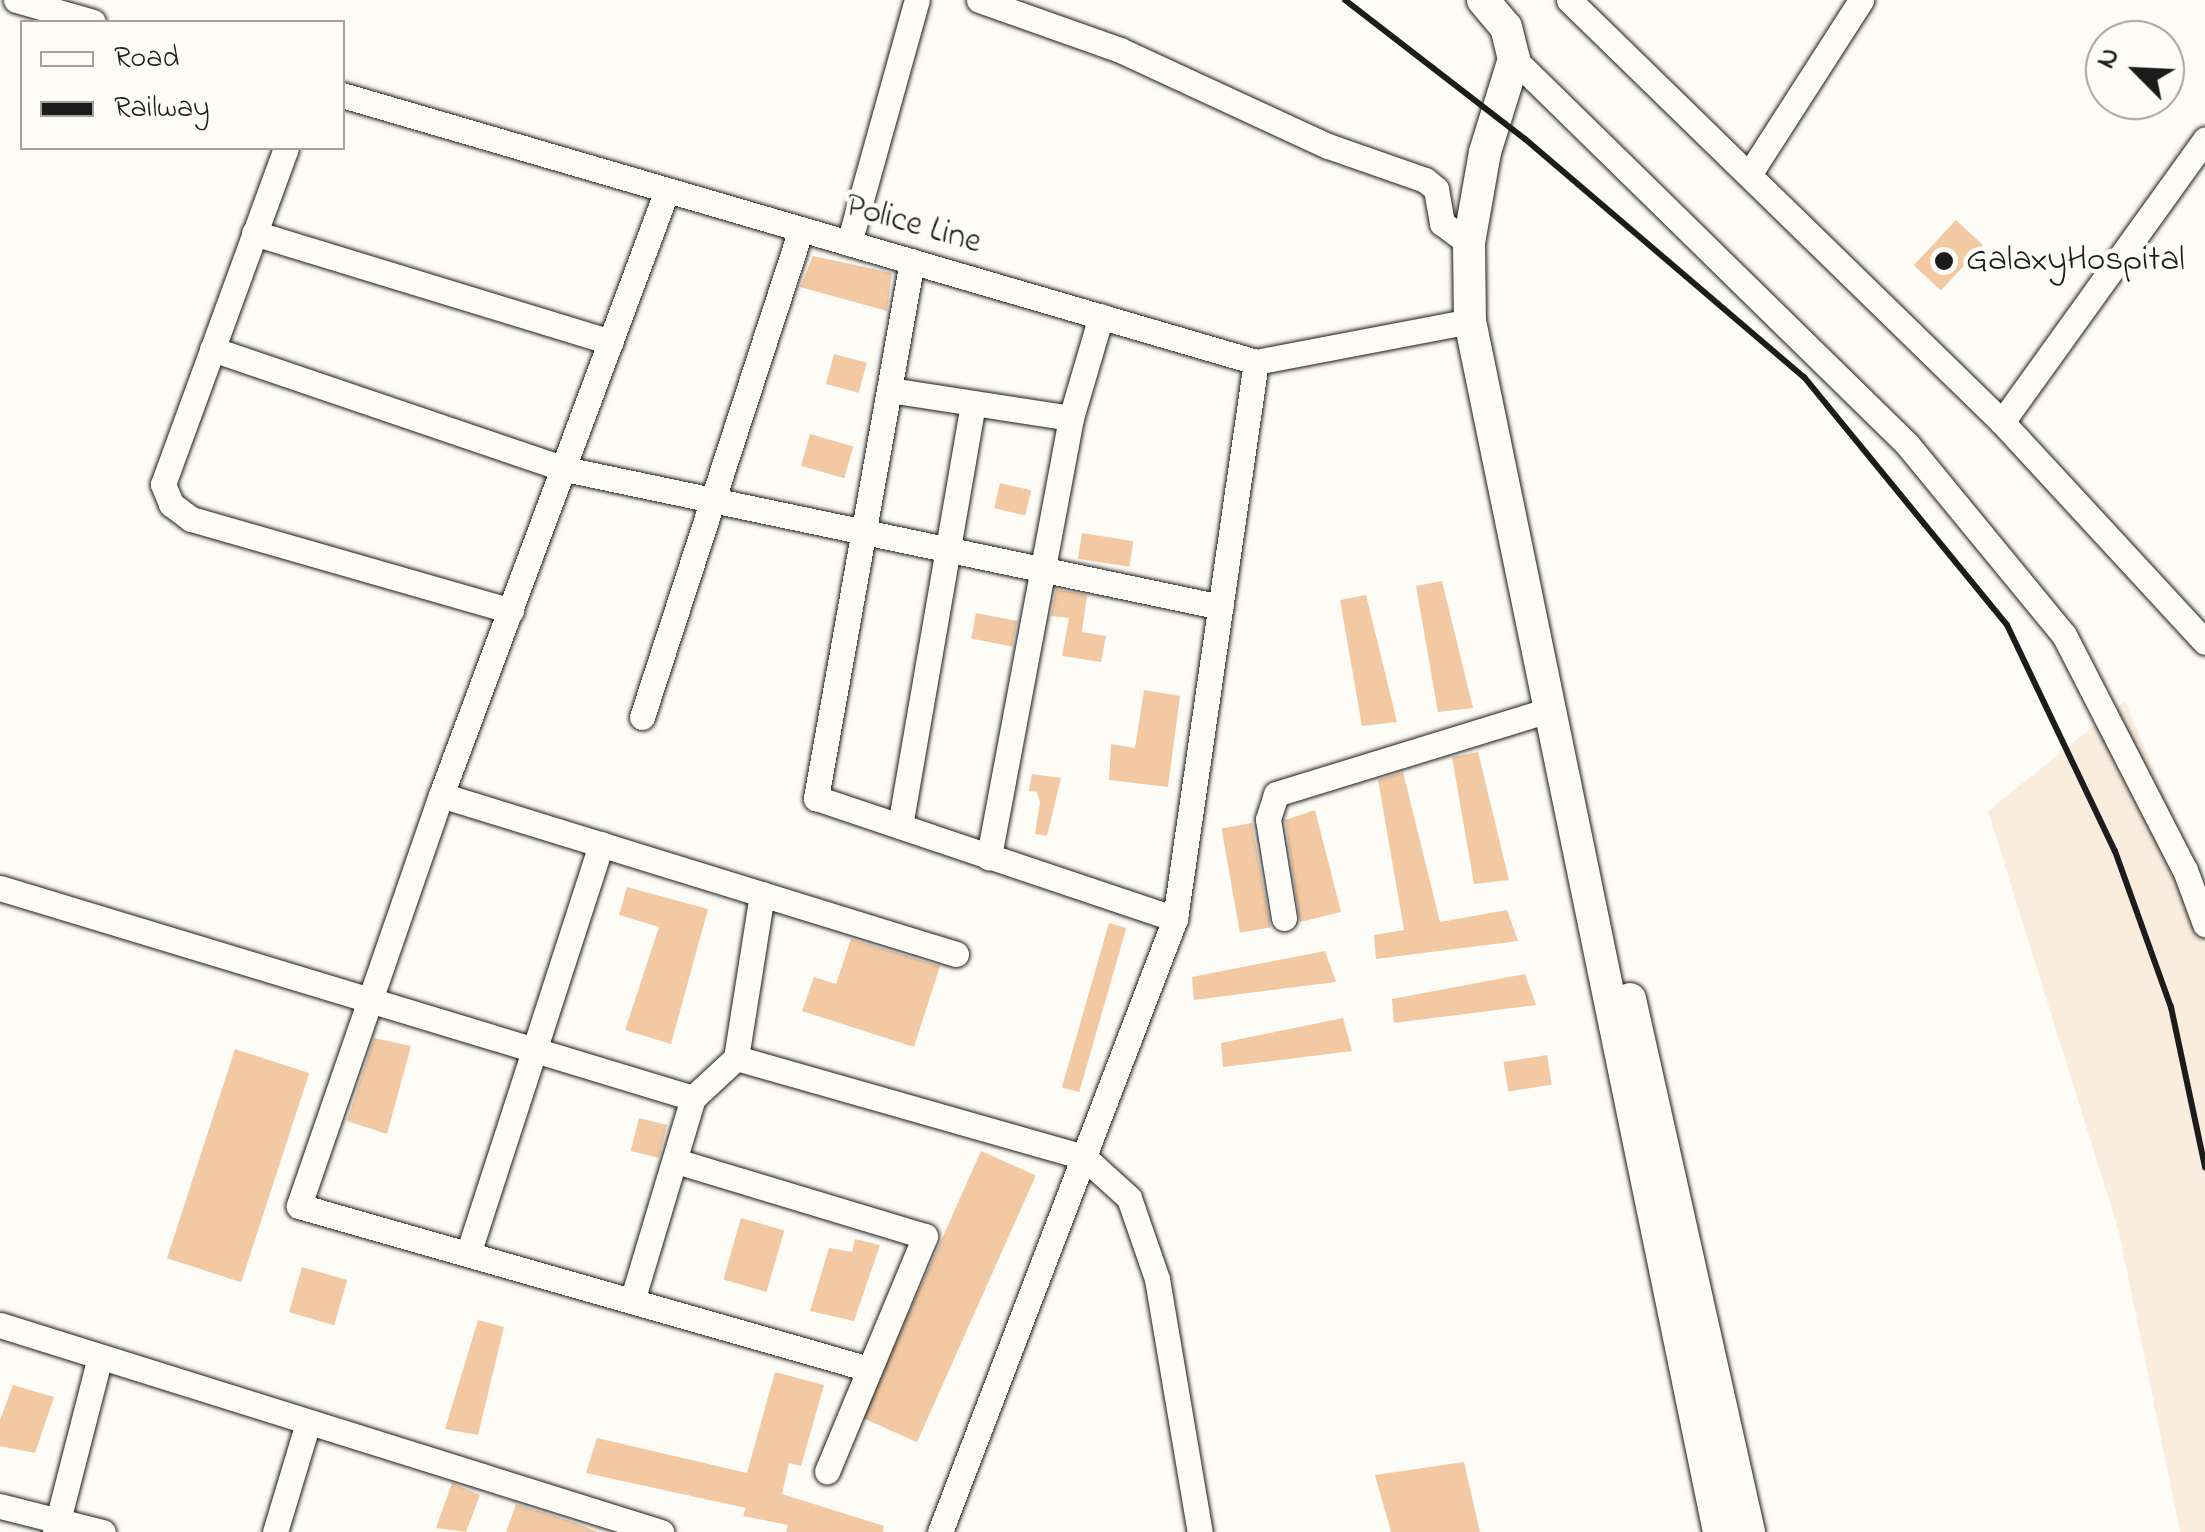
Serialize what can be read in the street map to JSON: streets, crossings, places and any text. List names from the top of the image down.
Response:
{
  "streets": {
    "street": ["Police Line"]
  },
  "places": ["GalaxyHospital"],
  "legend": ["Road", "Railway"],
  "north": "top left"
}
